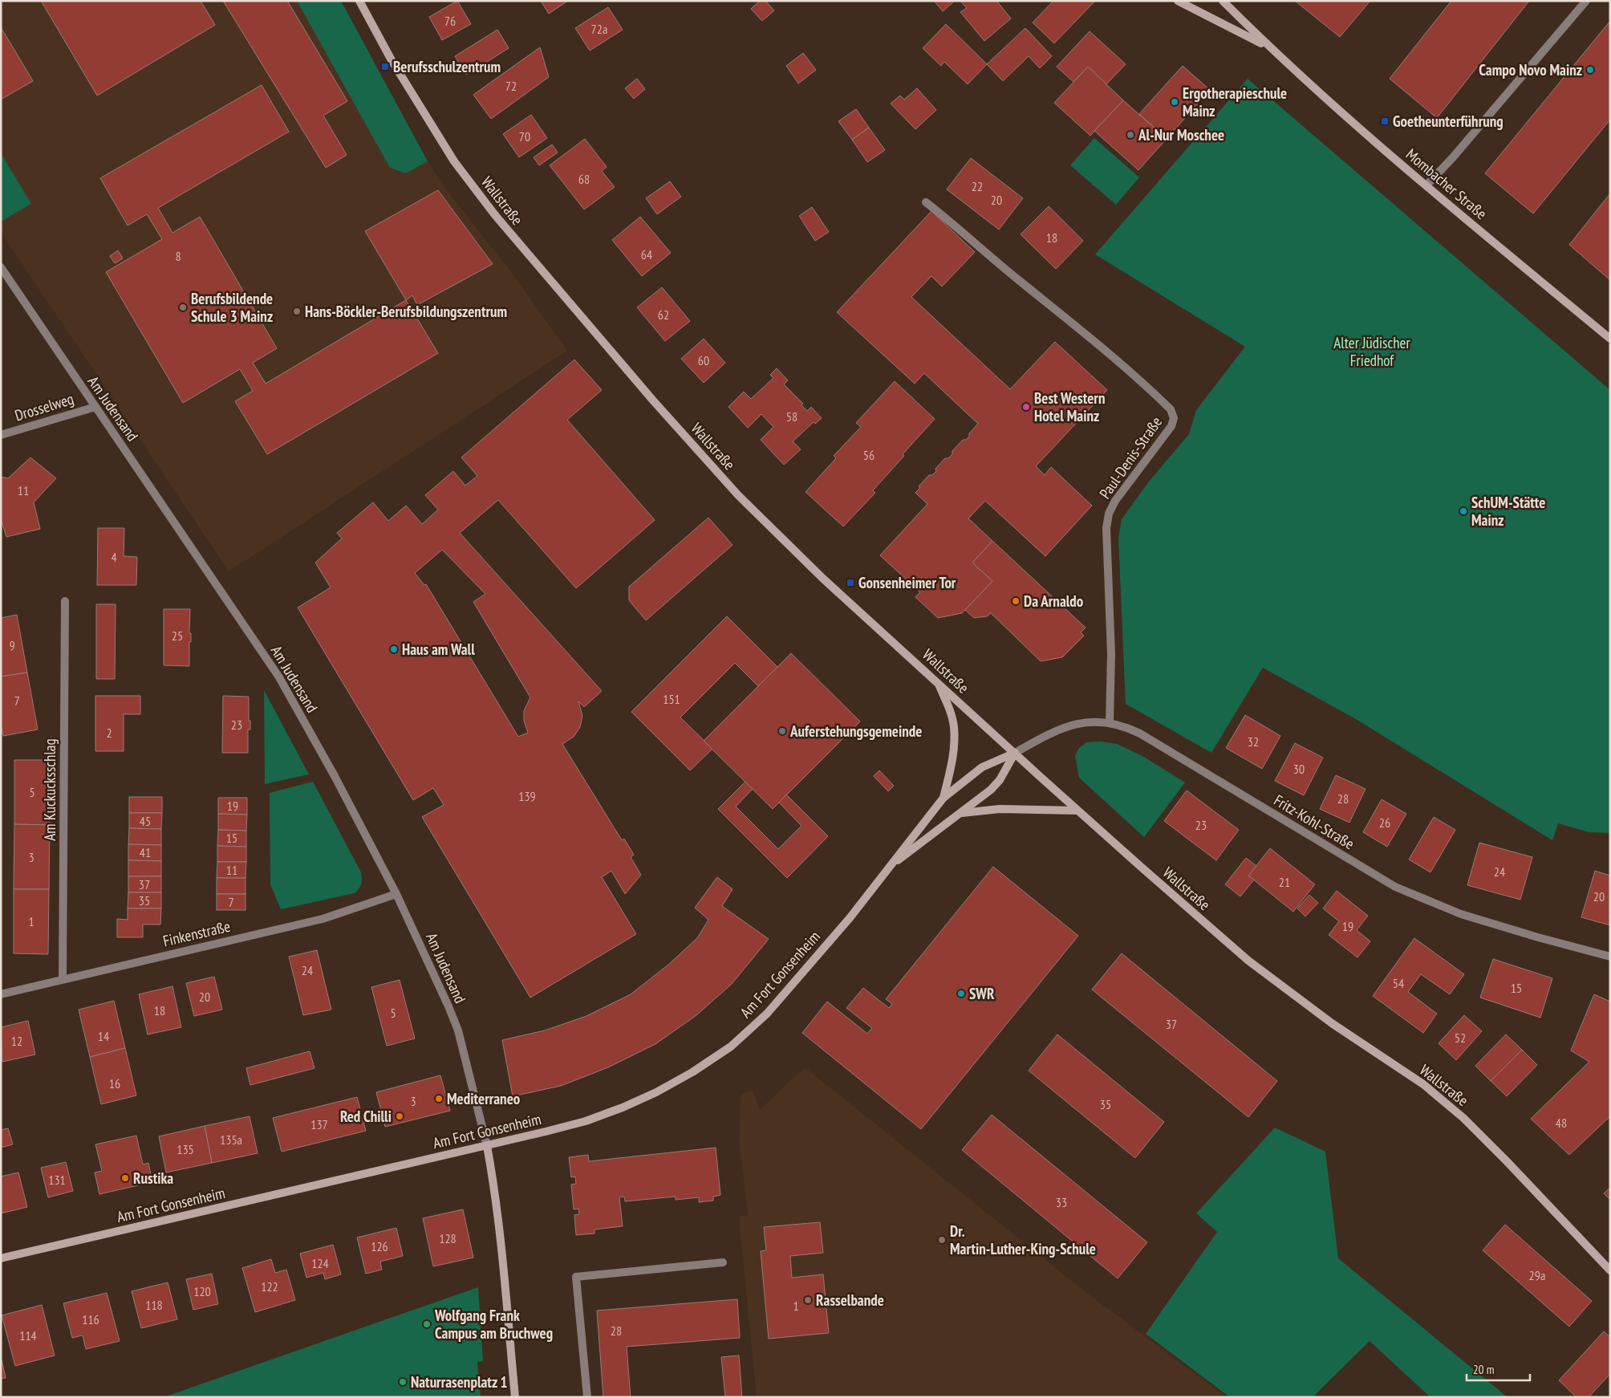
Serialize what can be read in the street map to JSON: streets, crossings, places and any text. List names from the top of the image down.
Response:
{
  "streets": {
    "street": [
      "Mombacher Straße",
      "Wallstraße",
      "Drosselweg",
      "Am Judensand",
      "Paul-Denis-Straße",
      "Am Kuckucksschlag",
      "Fritz-Kohl-Straße",
      "Finkenstraße",
      "Am Fort Gonsenheim"
    ]
  },
  "crossings": [
    ["Wallstraße", "Fritz-Kohl-Straße"],
    ["Wallstraße", "Am Fort Gonsenheim"],
    ["Drosselweg", "Am Judensand"],
    ["Am Judensand", "Finkenstraße"],
    ["Am Judensand", "Am Fort Gonsenheim"],
    ["Paul-Denis-Straße", "Fritz-Kohl-Straße"],
    ["Am Kuckucksschlag", "Finkenstraße"],
    ["Fritz-Kohl-Straße", "Am Fort Gonsenheim"]
  ],
  "parks": ["Alter Jüdischer Friedhof"],
  "places": {
    "transit": ["Berufsschulzentrum", "Goetheunterführung", "Gonsenheimer Tor"],
    "other": [
      "Campo Novo Mainz",
      "Ergotherapieschule Mainz",
      "Al-Nur Moschee",
      "Berufsbildende Schule 3 Mainz",
      "Hans-Böckler-Berufsbildungszentrum",
      "Best Western Hotel Mainz",
      "SchUM-Stätte Mainz",
      "Da Arnaldo",
      "Haus am Wall",
      "Auferstehungsgemeinde",
      "SWR",
      "Mediterraneo",
      "Red Chilli",
      "Rustika",
      "Dr. Martin-Luther-King-Schule",
      "Rasselbande",
      "Wolfgang Frank Campus am Bruchweg",
      "Naturrasenplatz 1"
    ]
  },
  "house_numbers": [
    "76",
    "72a",
    "72",
    "70",
    "68",
    "22",
    "20",
    "18",
    "64",
    "8",
    "62",
    "60",
    "58",
    "56",
    "11",
    "4",
    "25",
    "9",
    "151",
    "7",
    "23",
    "2",
    "32",
    "30",
    "5",
    "139",
    "28",
    "19",
    "45",
    "26",
    "23",
    "15",
    "41",
    "3",
    "11",
    "24",
    "21",
    "37",
    "20",
    "35",
    "7",
    "1",
    "19",
    "24",
    "54",
    "15",
    "20",
    "18",
    "5",
    "37",
    "14",
    "52",
    "12",
    "16",
    "3",
    "35",
    "48",
    "137",
    "135a",
    "135",
    "131",
    "33",
    "128",
    "126",
    "124",
    "29a",
    "122",
    "120",
    "118",
    "1",
    "116",
    "28",
    "114"
  ],
  "scale_bar": "20 m"
}
